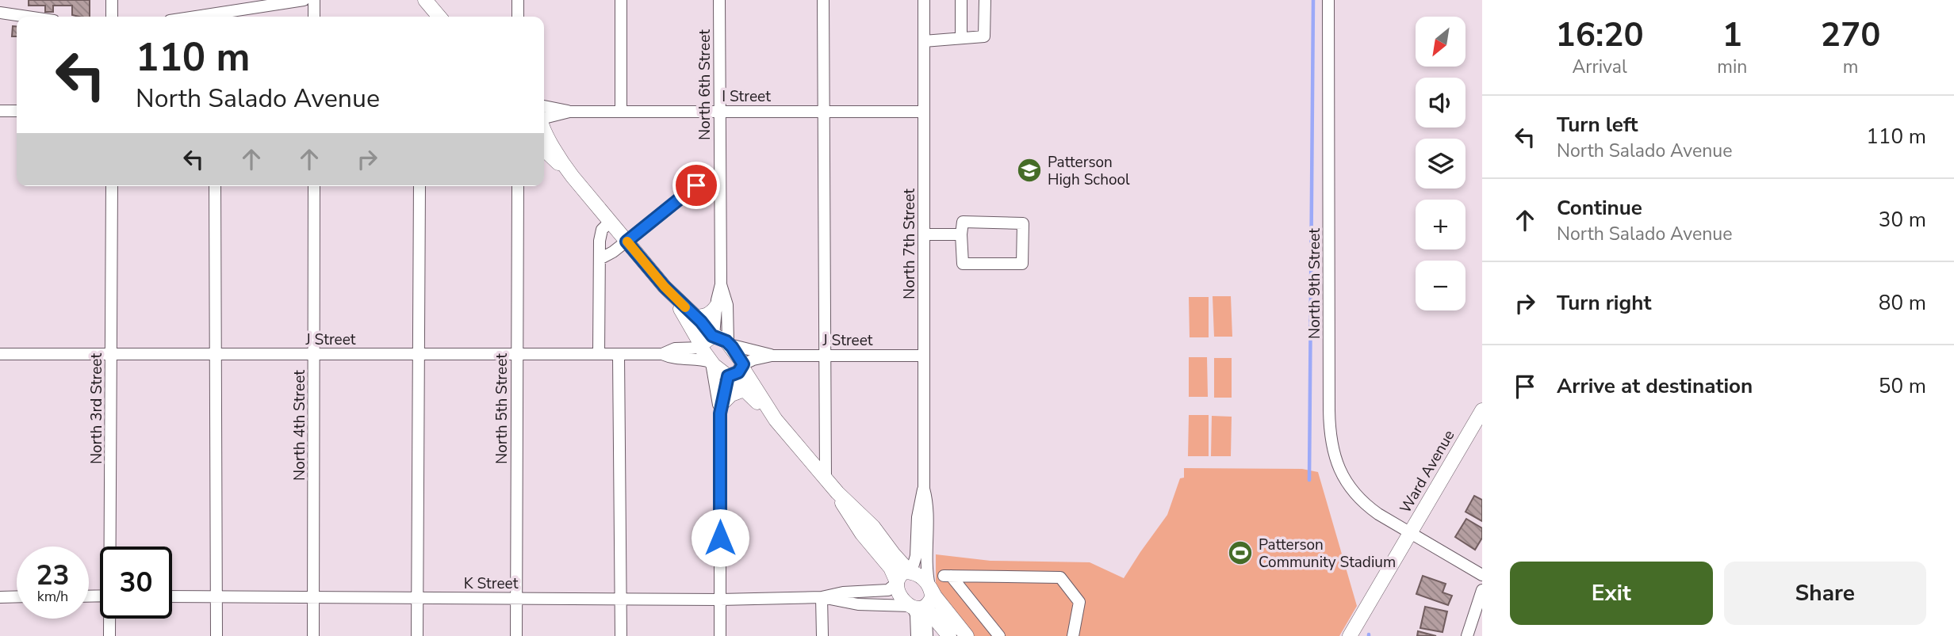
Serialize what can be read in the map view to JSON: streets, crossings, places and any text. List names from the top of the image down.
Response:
{
  "streets": {
    "main road": ["Ward Avenue"],
    "street": [
      "North 6th Street",
      "I Street",
      "North 7th Street",
      "North 9th Street",
      "J Street",
      "North 3rd Street",
      "North 5th Street",
      "North 4th Street",
      "K Street"
    ]
  },
  "crossings": [
    ["North 6th Street", "I Street"],
    ["I Street", "North 7th Street"],
    ["North 7th Street", "J Street"],
    ["North 7th Street", "K Street"],
    ["North 9th Street", "Ward Avenue"],
    ["J Street", "North 3rd Street"],
    ["J Street", "North 5th Street"],
    ["J Street", "North 4th Street"],
    ["North 5th Street", "K Street"],
    ["North 4th Street", "K Street"]
  ],
  "places": {
    "school or university": ["Patterson High School"],
    "sports": ["Patterson Community Stadium"]
  },
  "north": "bottom left",
  "page": {
    "eta": [
      "16:20",
      "Arrival",
      "1",
      "min",
      "270",
      "m"
    ],
    "map_buttons": ["+", "−"],
    "turn": ["110 m", "North Salado Avenue"],
    "list": [
      {
        "name": "Turn left",
        "note": "North Salado Avenue",
        "value": "110 m"
      },
      {
        "name": "Continue",
        "note": "North Salado Avenue",
        "value": "30 m"
      },
      {
        "name": "Turn right",
        "value": "80 m"
      },
      {
        "name": "Arrive at destination",
        "value": "50 m"
      }
    ],
    "speed": "23 km/h",
    "limit": "30",
    "buttons": ["Exit", "Share"]
  }
}
